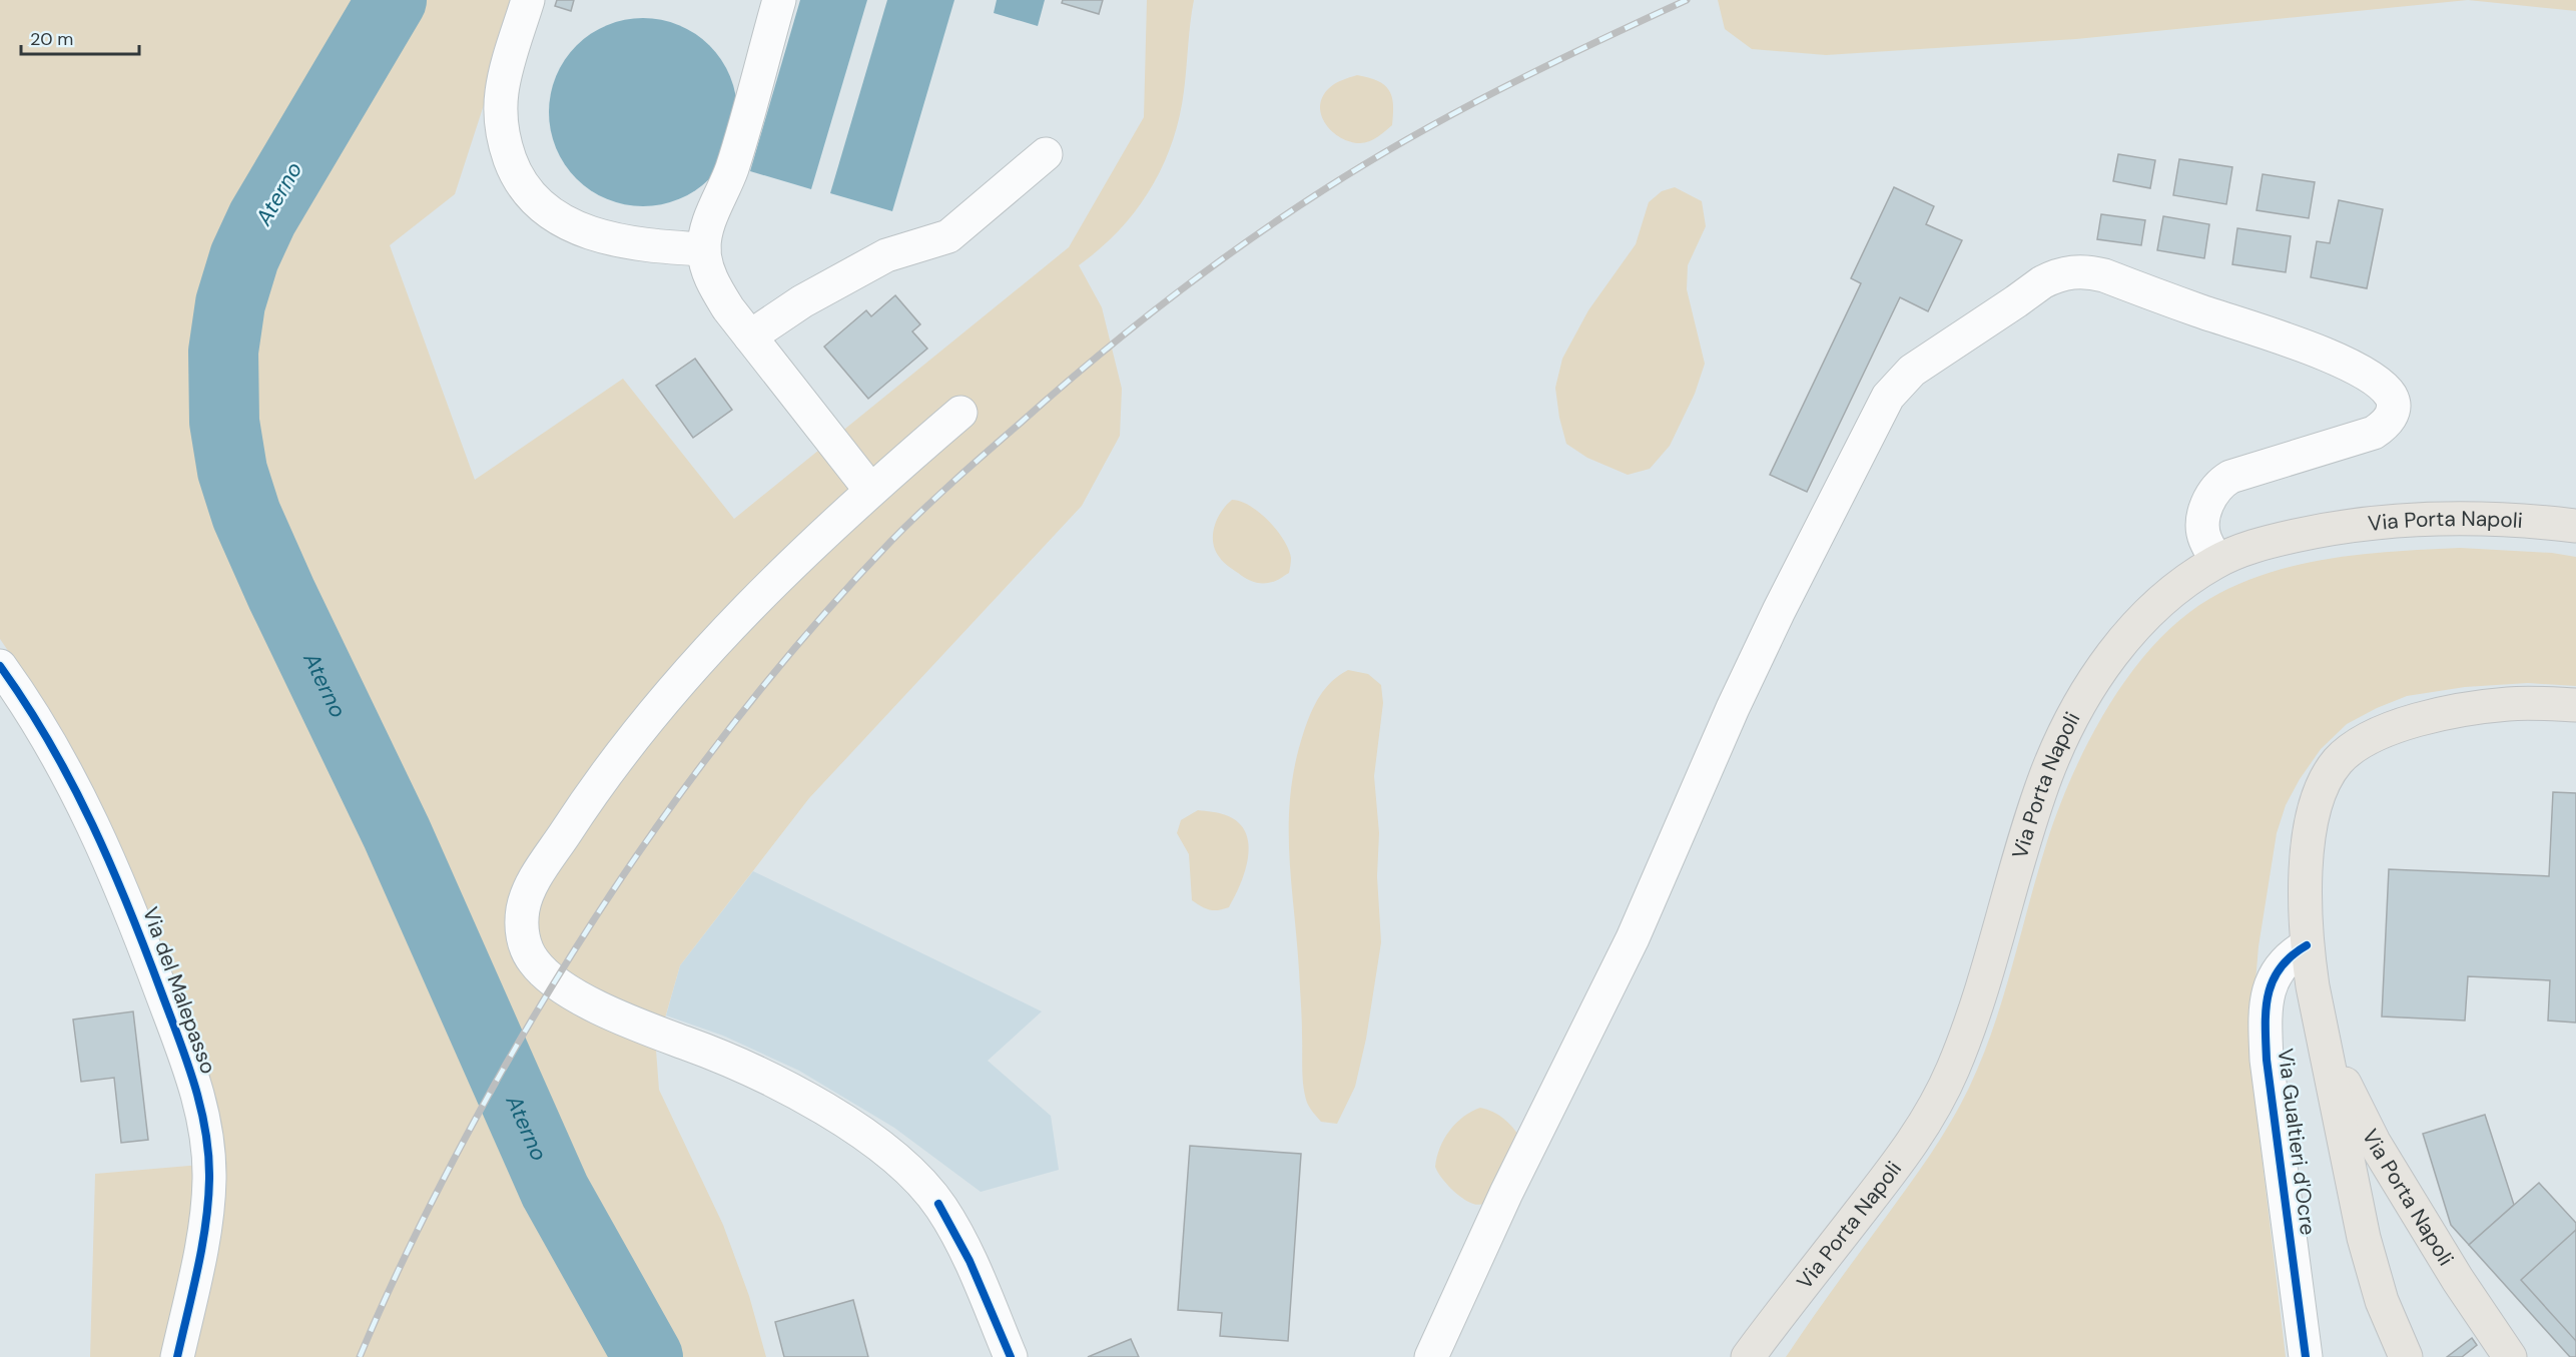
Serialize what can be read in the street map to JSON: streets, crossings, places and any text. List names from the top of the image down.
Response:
{
  "streets": {
    "main road": ["Via Porta Napoli"],
    "street": ["Via del Malepasso", "Via Gualtieri d'Ocre"]
  },
  "crossings": [
    ["Via Porta Napoli", "Via Gualtieri d'Ocre"]
  ],
  "water": ["Aterno"],
  "scale_bar": "20 m"
}
